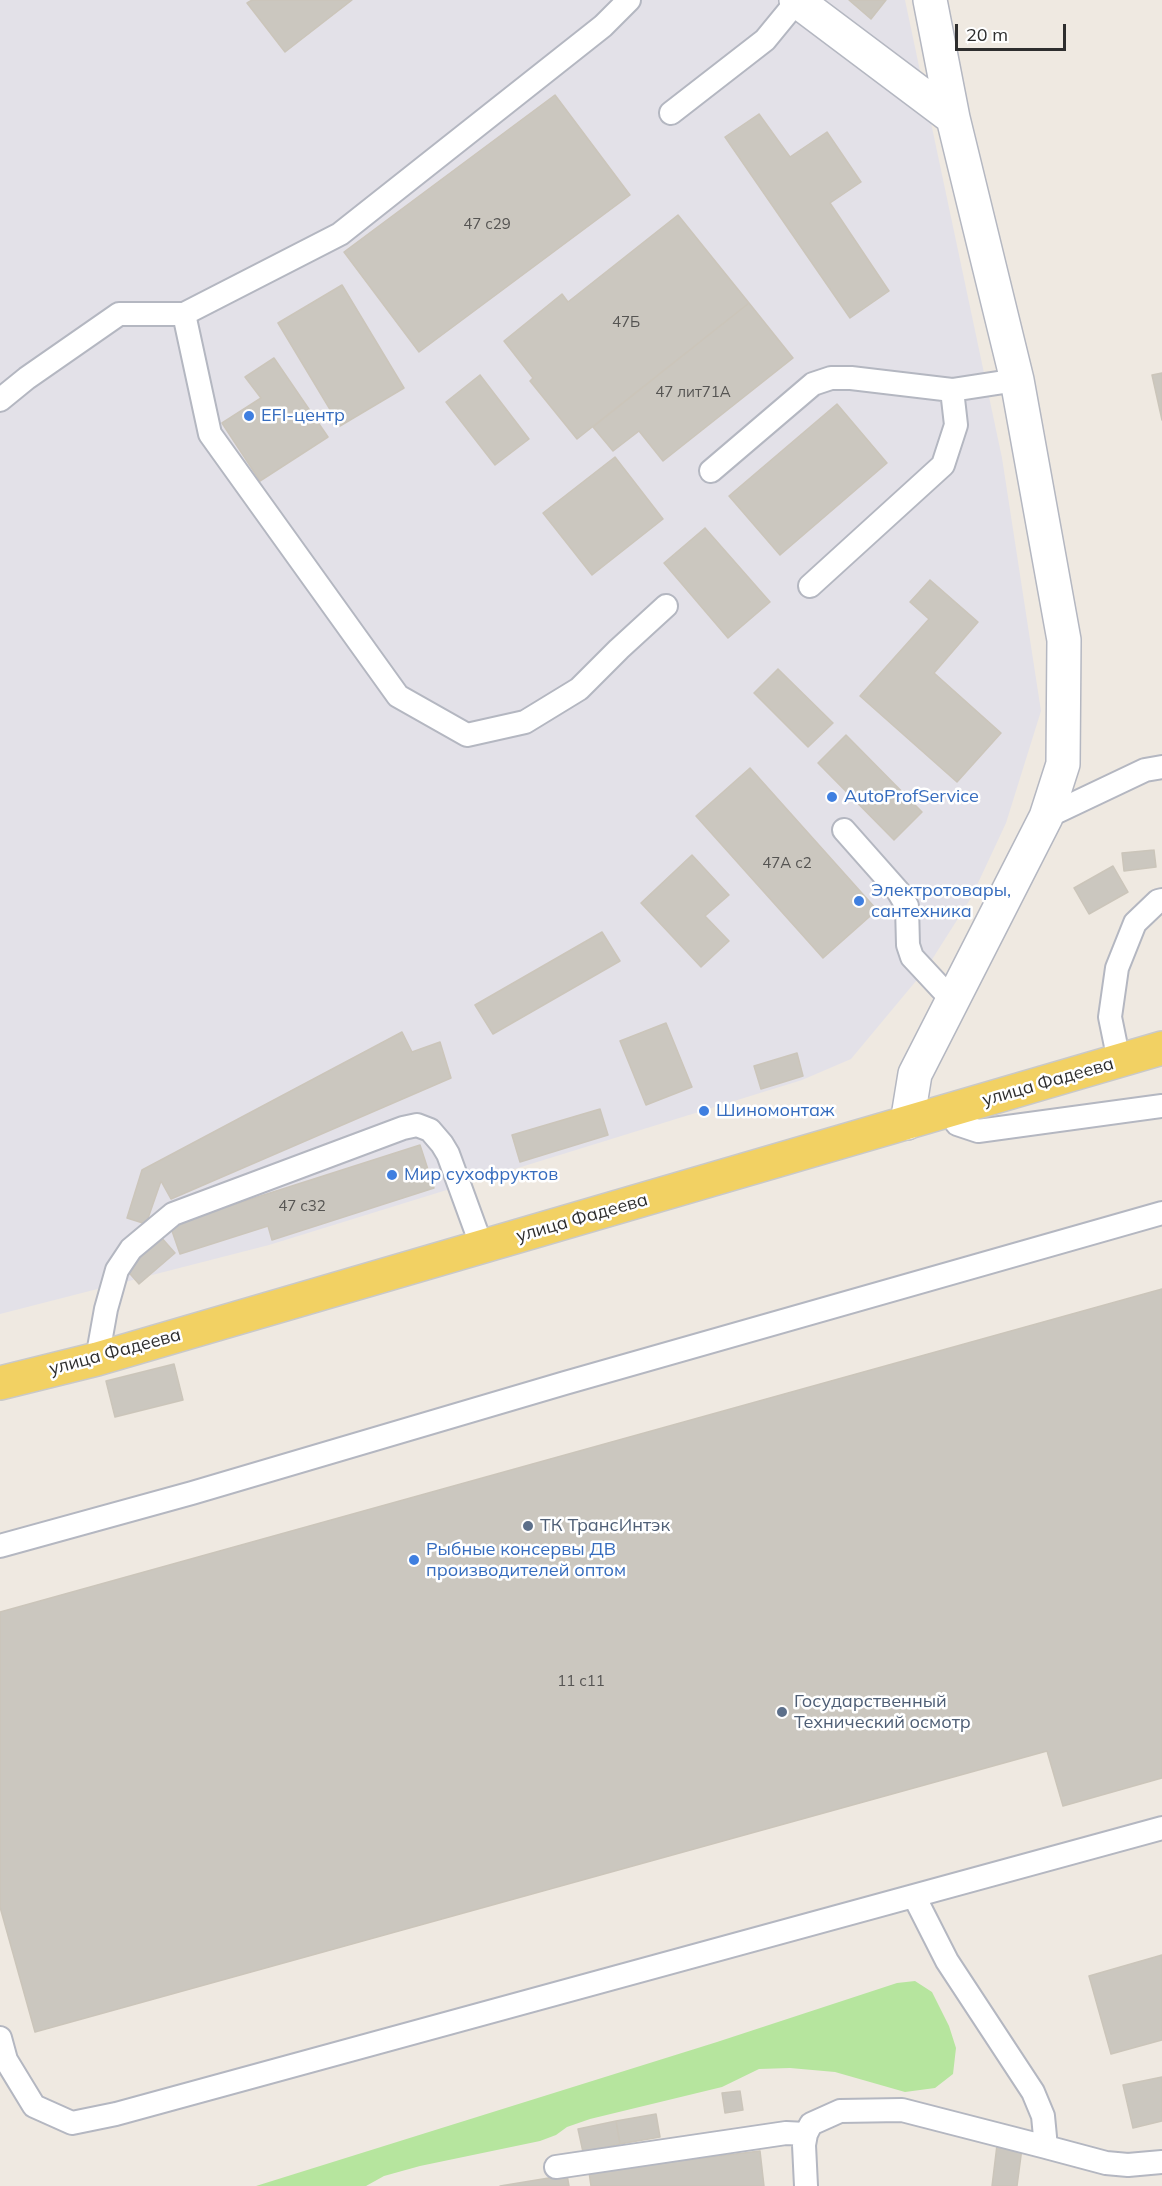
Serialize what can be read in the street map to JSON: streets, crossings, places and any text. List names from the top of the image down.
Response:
{
  "streets": {
    "main road": ["улица Фадеева"]
  },
  "places": [
    "EFI-центр",
    "AutoProfService",
    "Электротовары, сантехника",
    "Шиномонтаж",
    "Мир сухофруктов",
    "ТК ТрансИнтэк",
    "Рыбные консервы ДВ производителей оптом",
    "Государственный Технический осмотр"
  ],
  "house_numbers": [
    "47 с29",
    "47Б",
    "47 лит71А",
    "47А с2",
    "47 с32",
    "11 с11"
  ],
  "scale_bar": "20 m"
}
